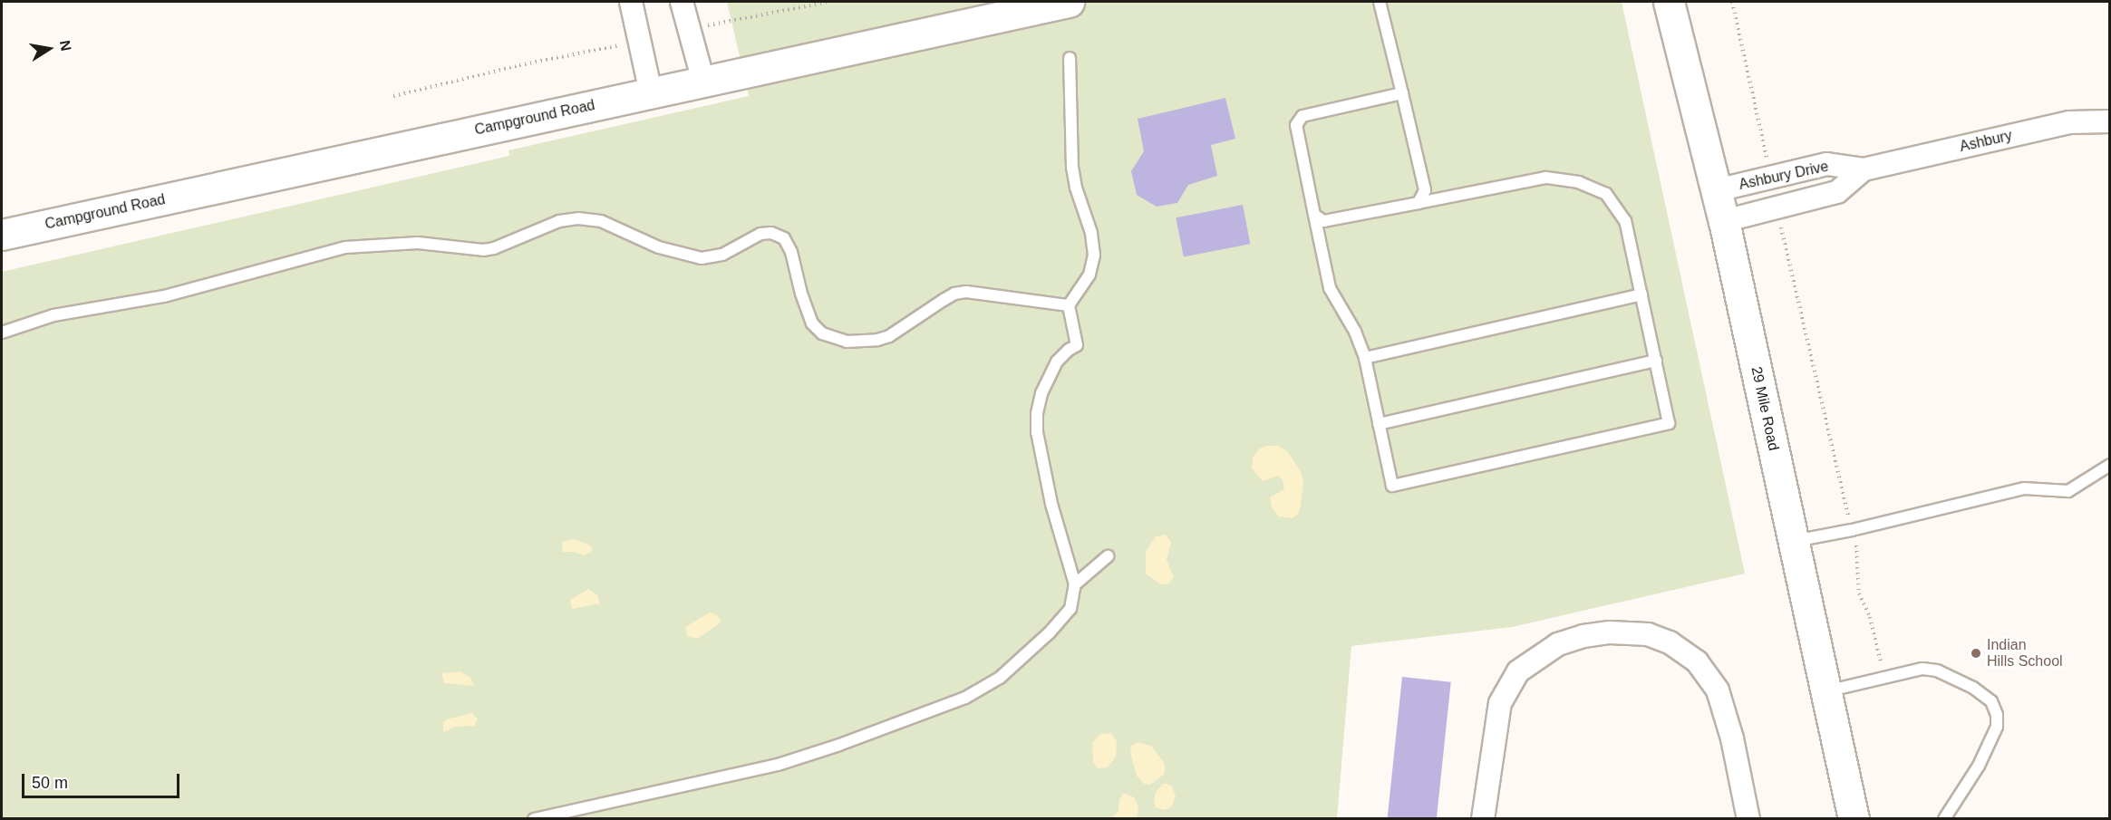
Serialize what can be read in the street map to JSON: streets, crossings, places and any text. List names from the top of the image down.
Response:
{
  "streets": {
    "street": [
      "Campground Road",
      "Ashbury",
      "Ashbury Drive",
      "29 Mile Road"
    ]
  },
  "crossings": [
    ["Ashbury", "Ashbury Drive"],
    ["Ashbury Drive", "29 Mile Road"]
  ],
  "places": ["Indian Hills School"],
  "scale_bar": "50 m",
  "north": "right"
}
